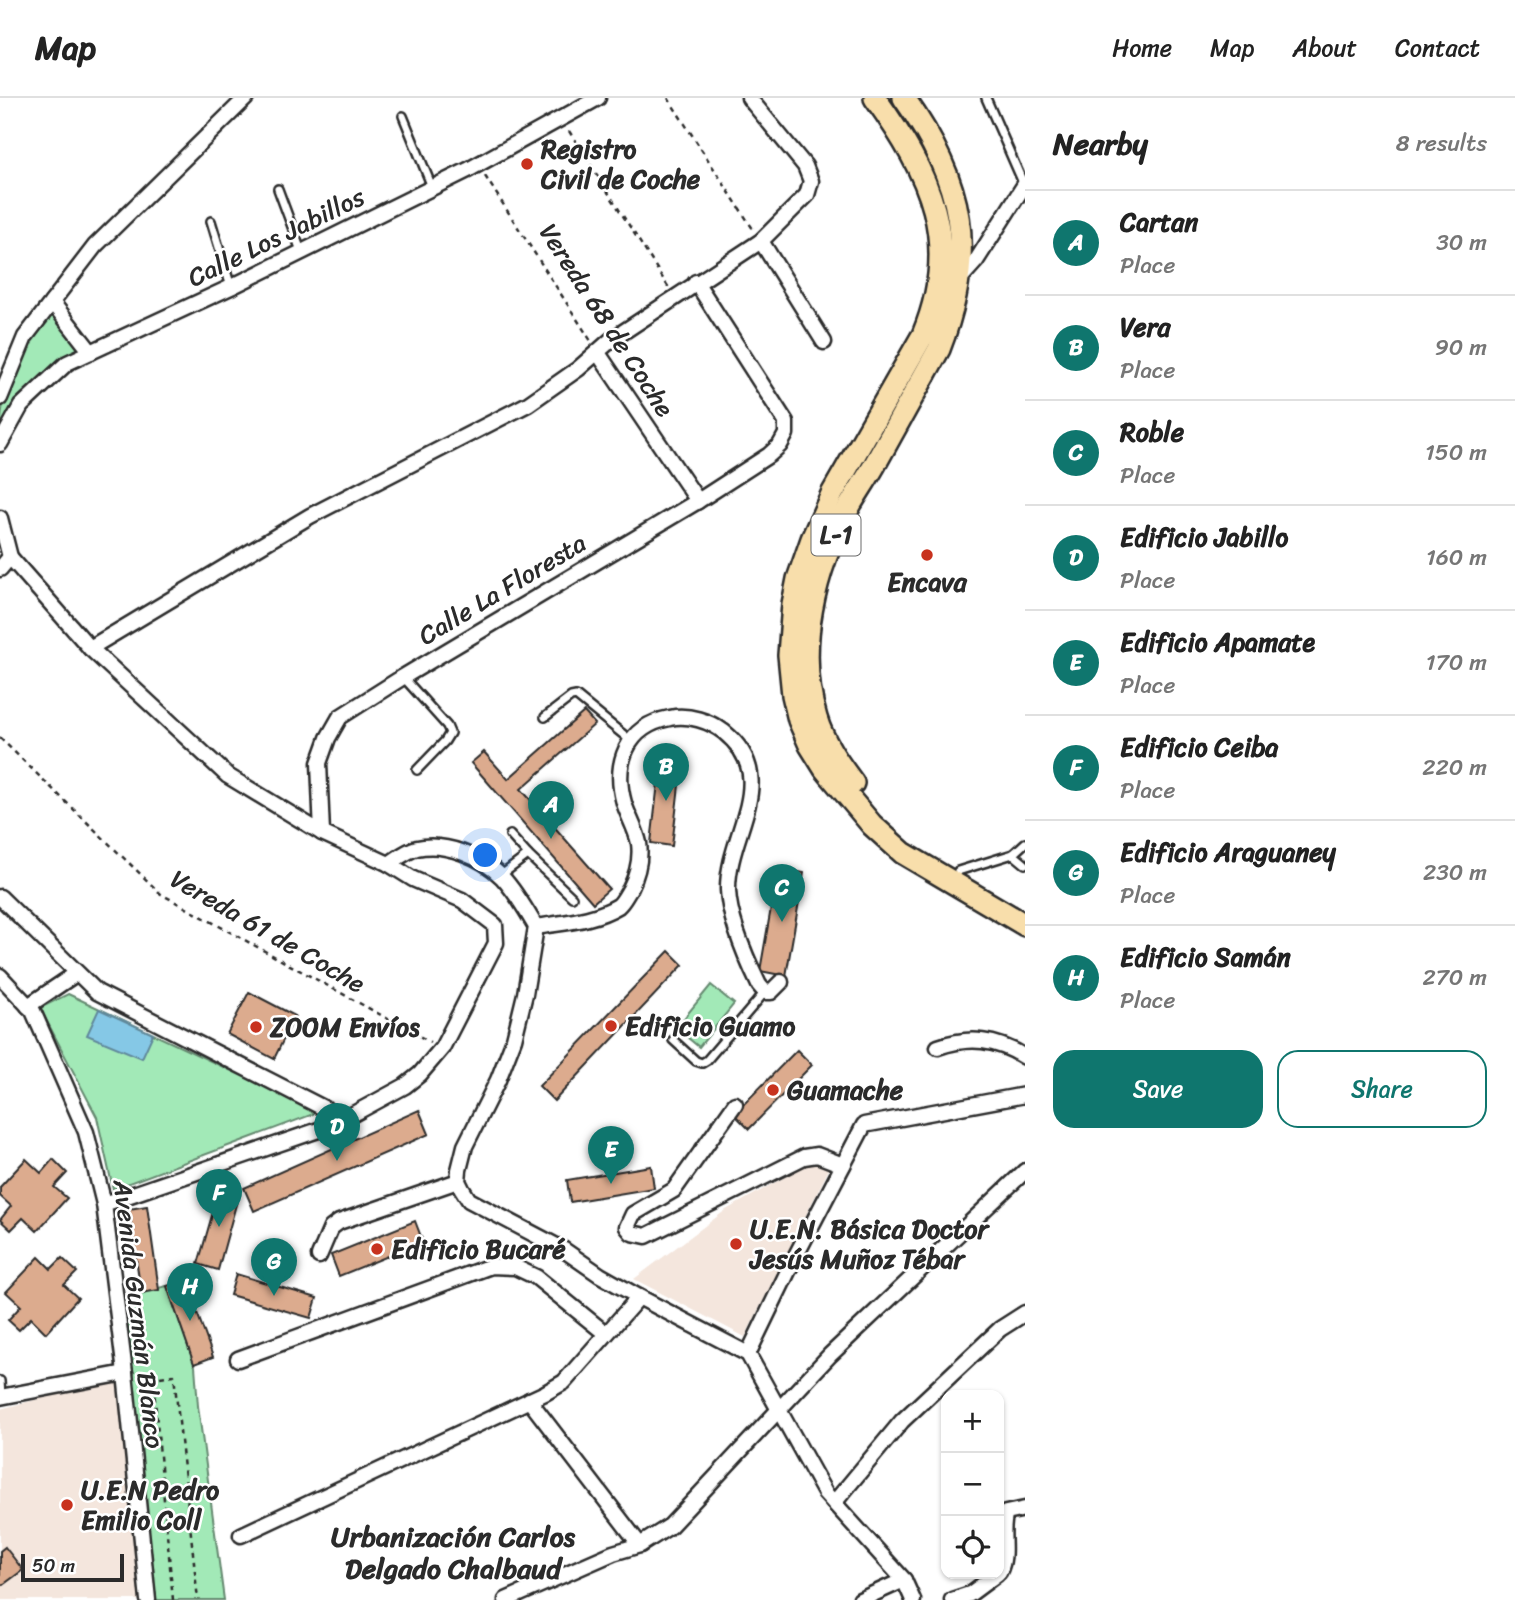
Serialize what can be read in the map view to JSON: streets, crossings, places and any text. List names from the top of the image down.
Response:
{
  "streets": {
    "main road": ["L-1"],
    "street": [
      "Calle Los Jabillos",
      "Vereda 68 de Coche",
      "Calle La Floresta",
      "Avenida Guzmán Blanco"
    ],
    "path": ["Vereda 61 de Coche"]
  },
  "crossings": [
    ["Calle Los Jabillos", "Vereda 68 de Coche"],
    ["Vereda 68 de Coche", "Calle La Floresta"]
  ],
  "districts": ["Urbanización Carlos Delgado Chalbaud"],
  "places": [
    "Registro Civil de Coche",
    "Encava",
    "Edificio Guamo",
    "ZOOM Envíos",
    "Guamache",
    "U.E.N. Básica Doctor Jesús Muñoz Tébar",
    "Edificio Bucaré",
    "U.E.N Pedro Emilio Coll"
  ],
  "scale_bar": "50 m",
  "page": {
    "header": "Map",
    "nav": [
      "Home",
      "Map",
      "About",
      "Contact"
    ],
    "heading": ["Nearby", "8 results"],
    "list": [
      {
        "mark": "A",
        "name": "Cartan",
        "note": "Place",
        "value": "30 m"
      },
      {
        "mark": "B",
        "name": "Vera",
        "note": "Place",
        "value": "90 m"
      },
      {
        "mark": "C",
        "name": "Roble",
        "note": "Place",
        "value": "150 m"
      },
      {
        "mark": "D",
        "name": "Edificio Jabillo",
        "note": "Place",
        "value": "160 m"
      },
      {
        "mark": "E",
        "name": "Edificio Apamate",
        "note": "Place",
        "value": "170 m"
      },
      {
        "mark": "F",
        "name": "Edificio Ceiba",
        "note": "Place",
        "value": "220 m"
      },
      {
        "mark": "G",
        "name": "Edificio Araguaney",
        "note": "Place",
        "value": "230 m"
      },
      {
        "mark": "H",
        "name": "Edificio Samán",
        "note": "Place",
        "value": "270 m"
      }
    ],
    "pins": [
      "B",
      "A",
      "C",
      "D",
      "E",
      "F",
      "G",
      "H"
    ],
    "buttons": ["Save", "Share"],
    "map_buttons": ["+", "−"],
    "scale": "50 m"
  }
}
